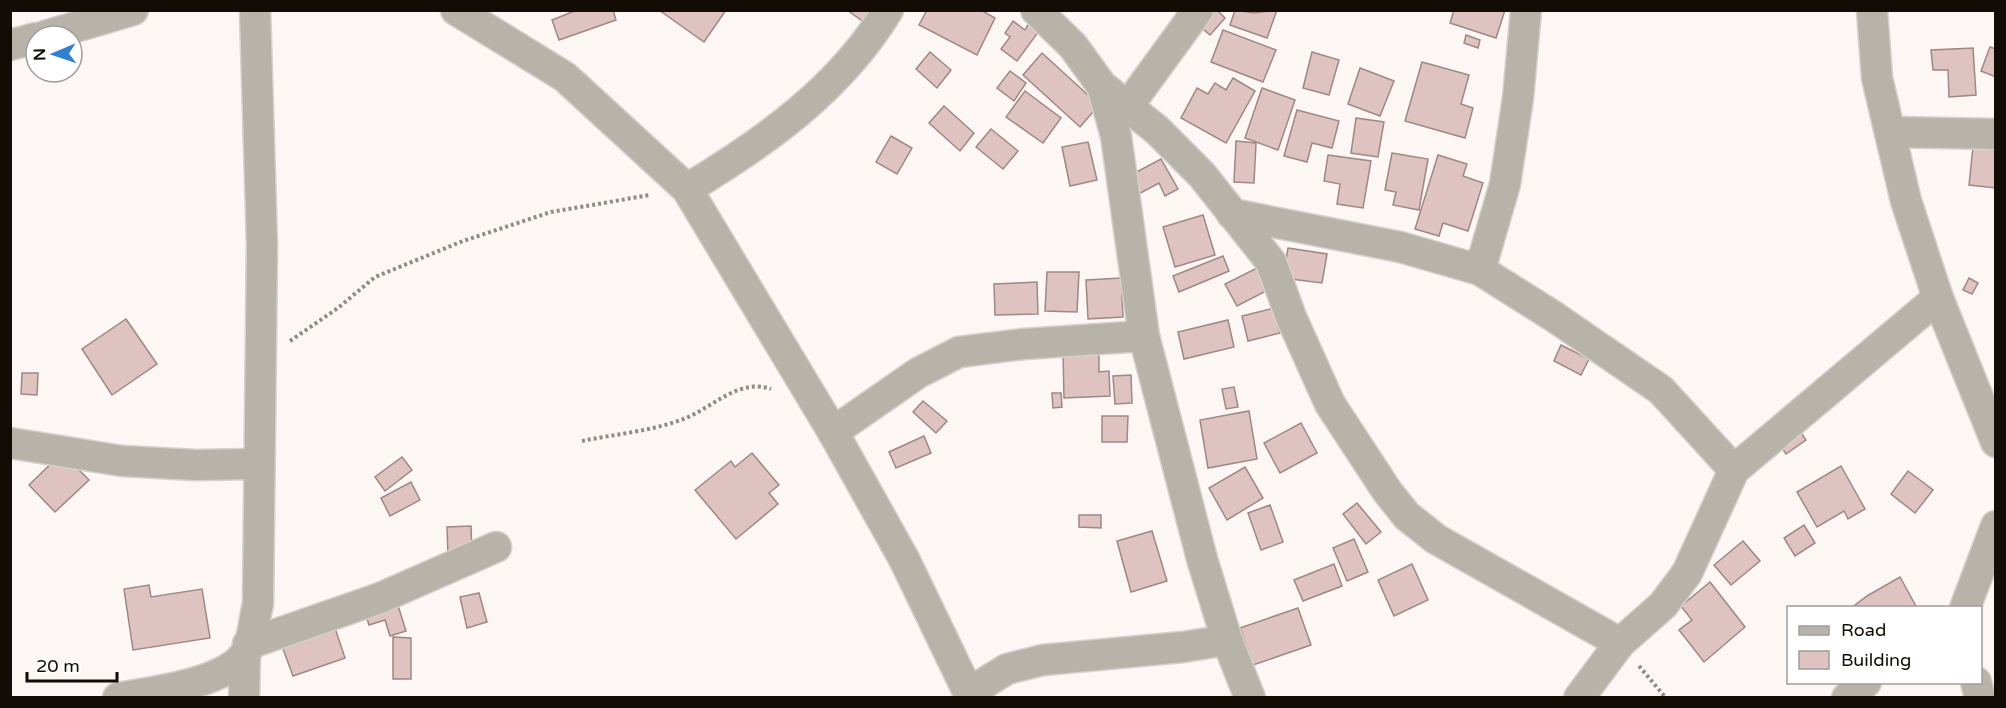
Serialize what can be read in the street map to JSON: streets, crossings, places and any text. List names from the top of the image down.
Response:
{
  "legend": ["Road", "Building"],
  "scale_bar": "20 m",
  "north": "left"
}
